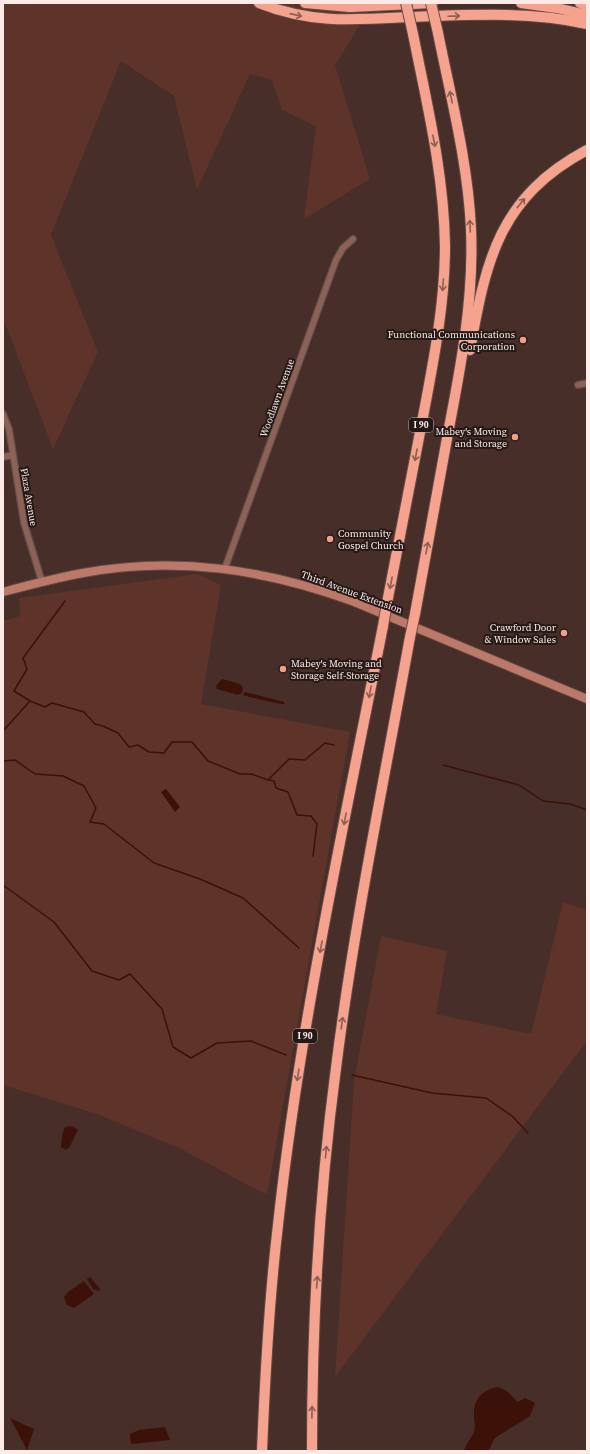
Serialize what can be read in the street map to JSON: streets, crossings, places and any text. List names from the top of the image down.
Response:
{
  "streets": {
    "highway": ["I 90"],
    "street": ["Woodlawn Avenue", "Plaza Avenue", "Third Avenue Extension"]
  },
  "crossings": [
    ["Woodlawn Avenue", "Third Avenue Extension"],
    ["Plaza Avenue", "Third Avenue Extension"]
  ],
  "places": [
    "Functional Communications Corporation",
    "Mabey's Moving and Storage",
    "Community Gospel Church",
    "Crawford Door & Window Sales",
    "Mabey's Moving and Storage Self-Storage"
  ]
}
